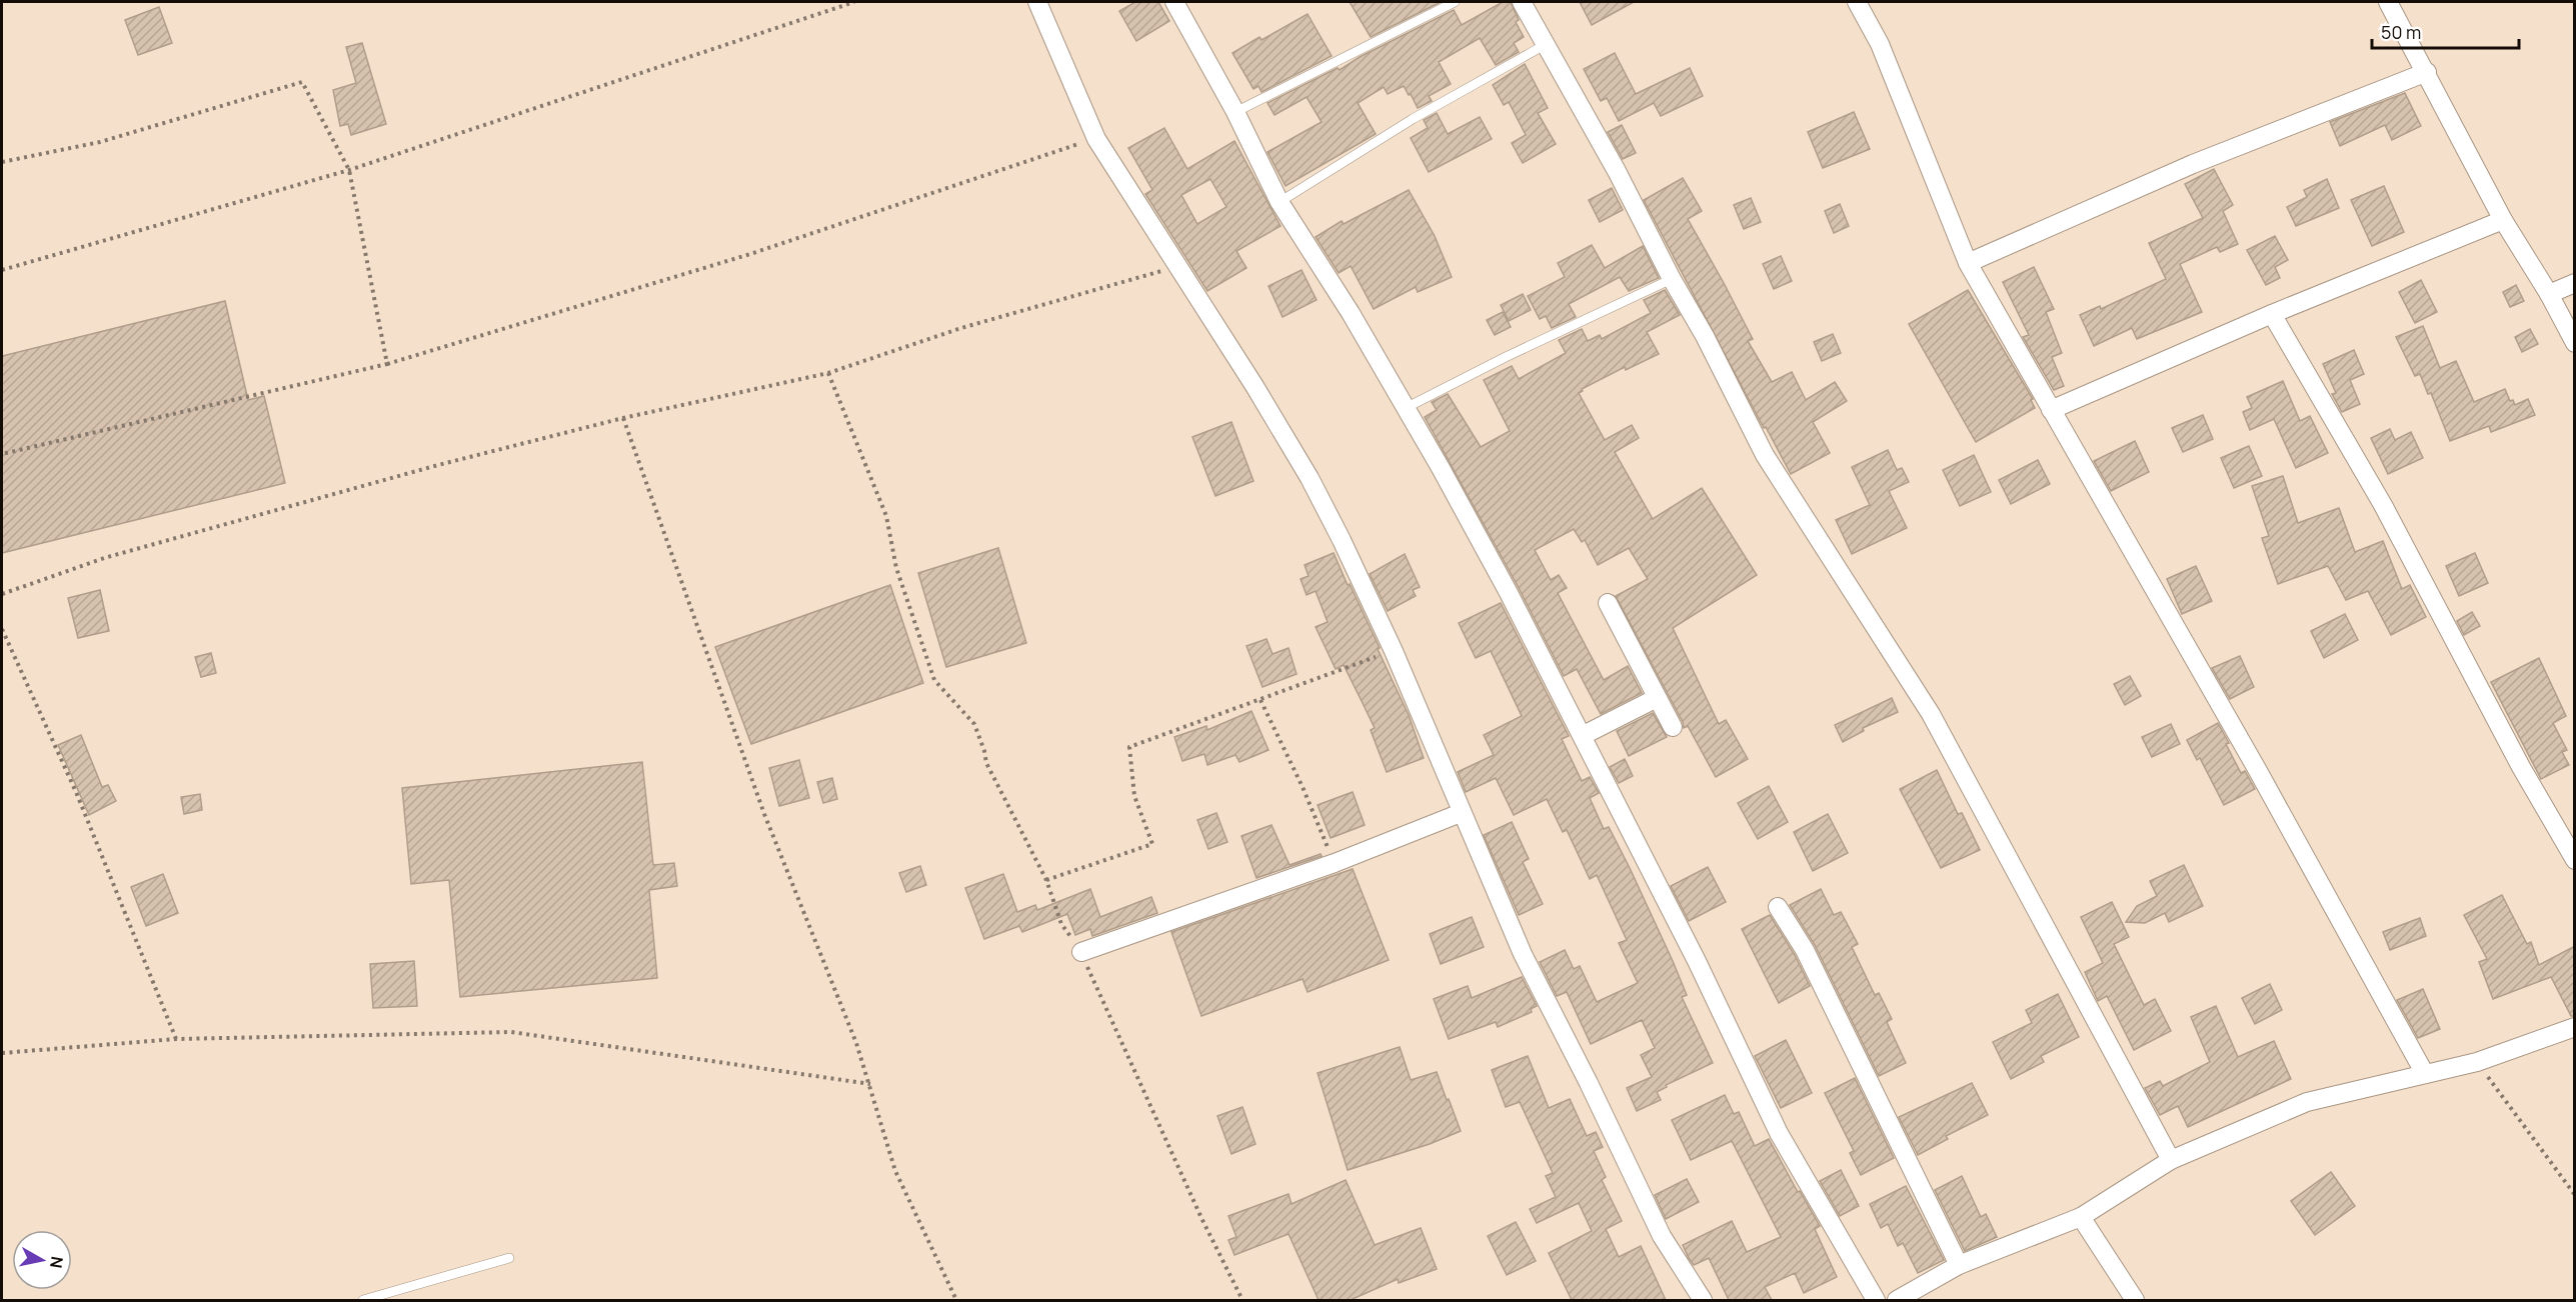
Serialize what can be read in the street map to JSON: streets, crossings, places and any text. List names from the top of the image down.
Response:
{
  "scale_bar": "50 m",
  "north": "right"
}
